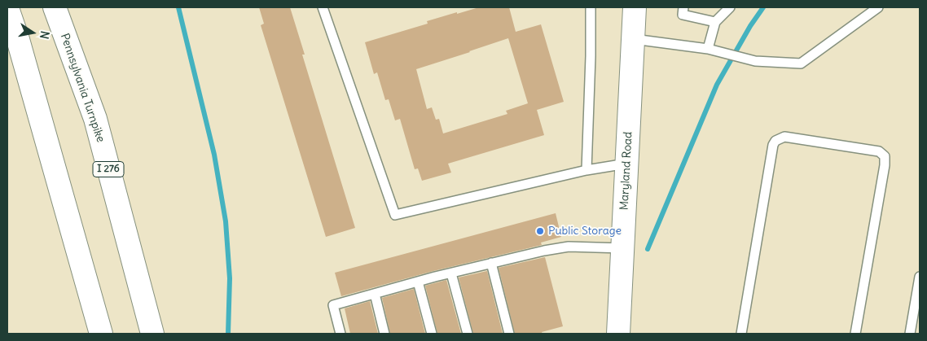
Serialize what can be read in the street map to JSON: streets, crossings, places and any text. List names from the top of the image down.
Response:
{
  "streets": {
    "main road": ["Pennsylvania Turnpike", "I 276", "Maryland Road"]
  },
  "places": ["Public Storage"],
  "north": "right"
}
